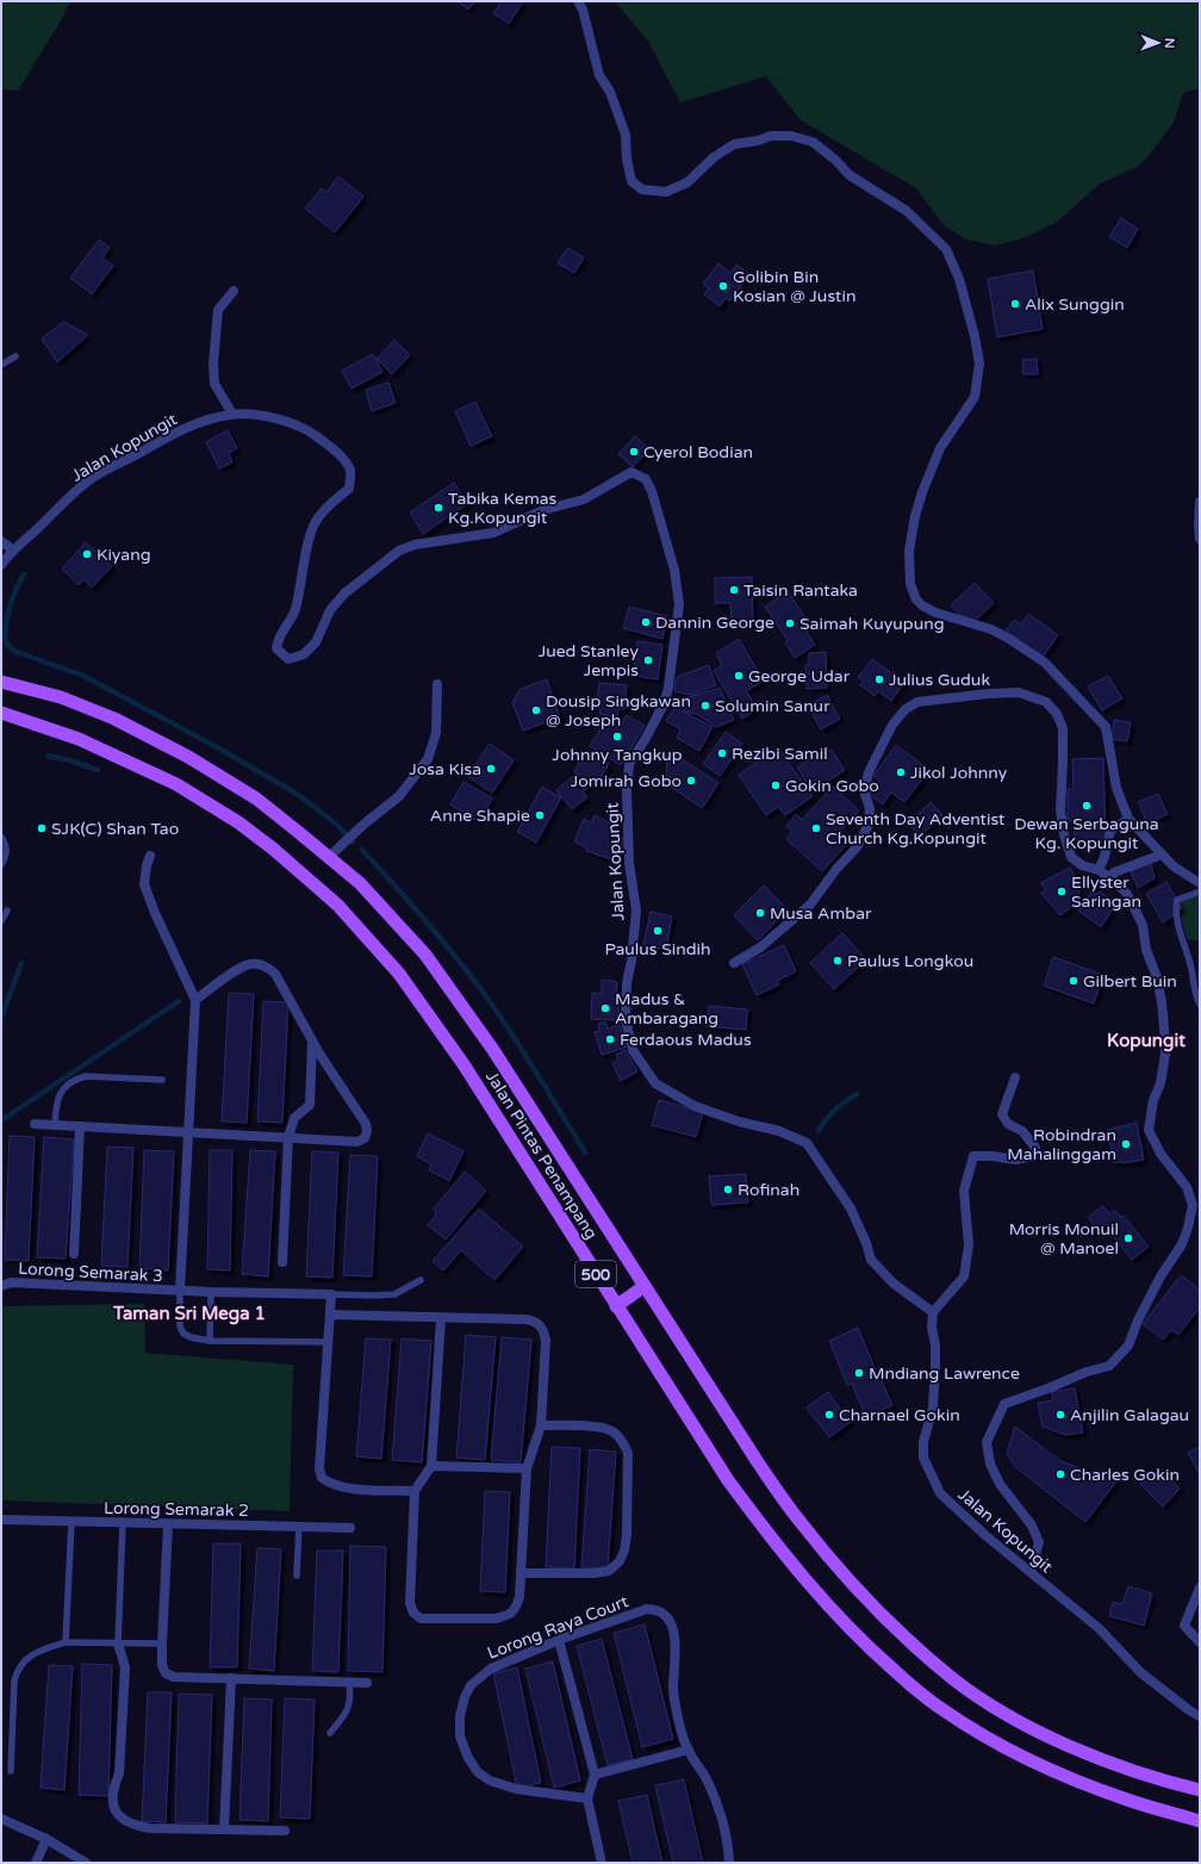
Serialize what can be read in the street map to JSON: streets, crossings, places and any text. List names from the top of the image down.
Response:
{
  "streets": {
    "main road": ["Jalan Pintas Penampang", "500"],
    "street": [
      "Jalan Kopungit",
      "Lorong Semarak 3",
      "Lorong Semarak 2",
      "Lorong Raya Court"
    ]
  },
  "districts": ["Kopungit", "Taman Sri Mega 1"],
  "places": [
    "Golibin Bin Kosian @ Justin",
    "Alix Sunggin",
    "Cyerol Bodian",
    "Tabika Kemas Kg.Kopungit",
    "Kiyang",
    "Taisin Rantaka",
    "Dannin George",
    "Saimah Kuyupung",
    "Jued Stanley Jempis",
    "George Udar",
    "Julius Guduk",
    "Solumin Sanur",
    "Dousip Singkawan @ Joseph",
    "Johnny Tangkup",
    "Rezibi Samil",
    "Josa Kisa",
    "Jikol Johnny",
    "Jomirah Gobo",
    "Gokin Gobo",
    "Dewan Serbaguna Kg. Kopungit",
    "Anne Shapie",
    "SJK(C) Shan Tao",
    "Seventh Day Adventist Church Kg.Kopungit",
    "Ellyster Saringan",
    "Musa Ambar",
    "Paulus Sindih",
    "Paulus Longkou",
    "Gilbert Buin",
    "Madus & Ambaragang",
    "Ferdaous Madus",
    "Robindran Mahalinggam",
    "Rofinah",
    "Morris Monuil @ Manoel",
    "Mndiang Lawrence",
    "Charnael Gokin",
    "Anjilin Galagau",
    "Charles Gokin"
  ],
  "north": "right"
}
